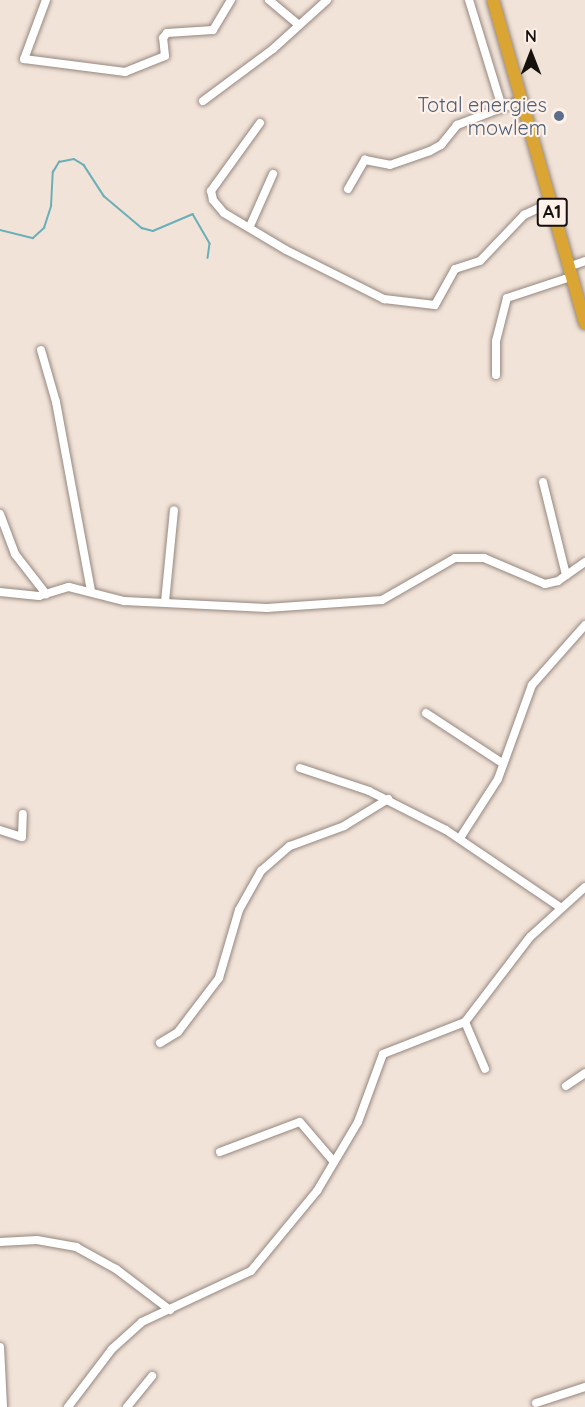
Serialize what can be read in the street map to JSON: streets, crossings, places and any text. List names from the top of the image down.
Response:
{
  "streets": {
    "highway": ["A1"]
  },
  "places": ["Total energies mowlem"],
  "north": "top"
}
